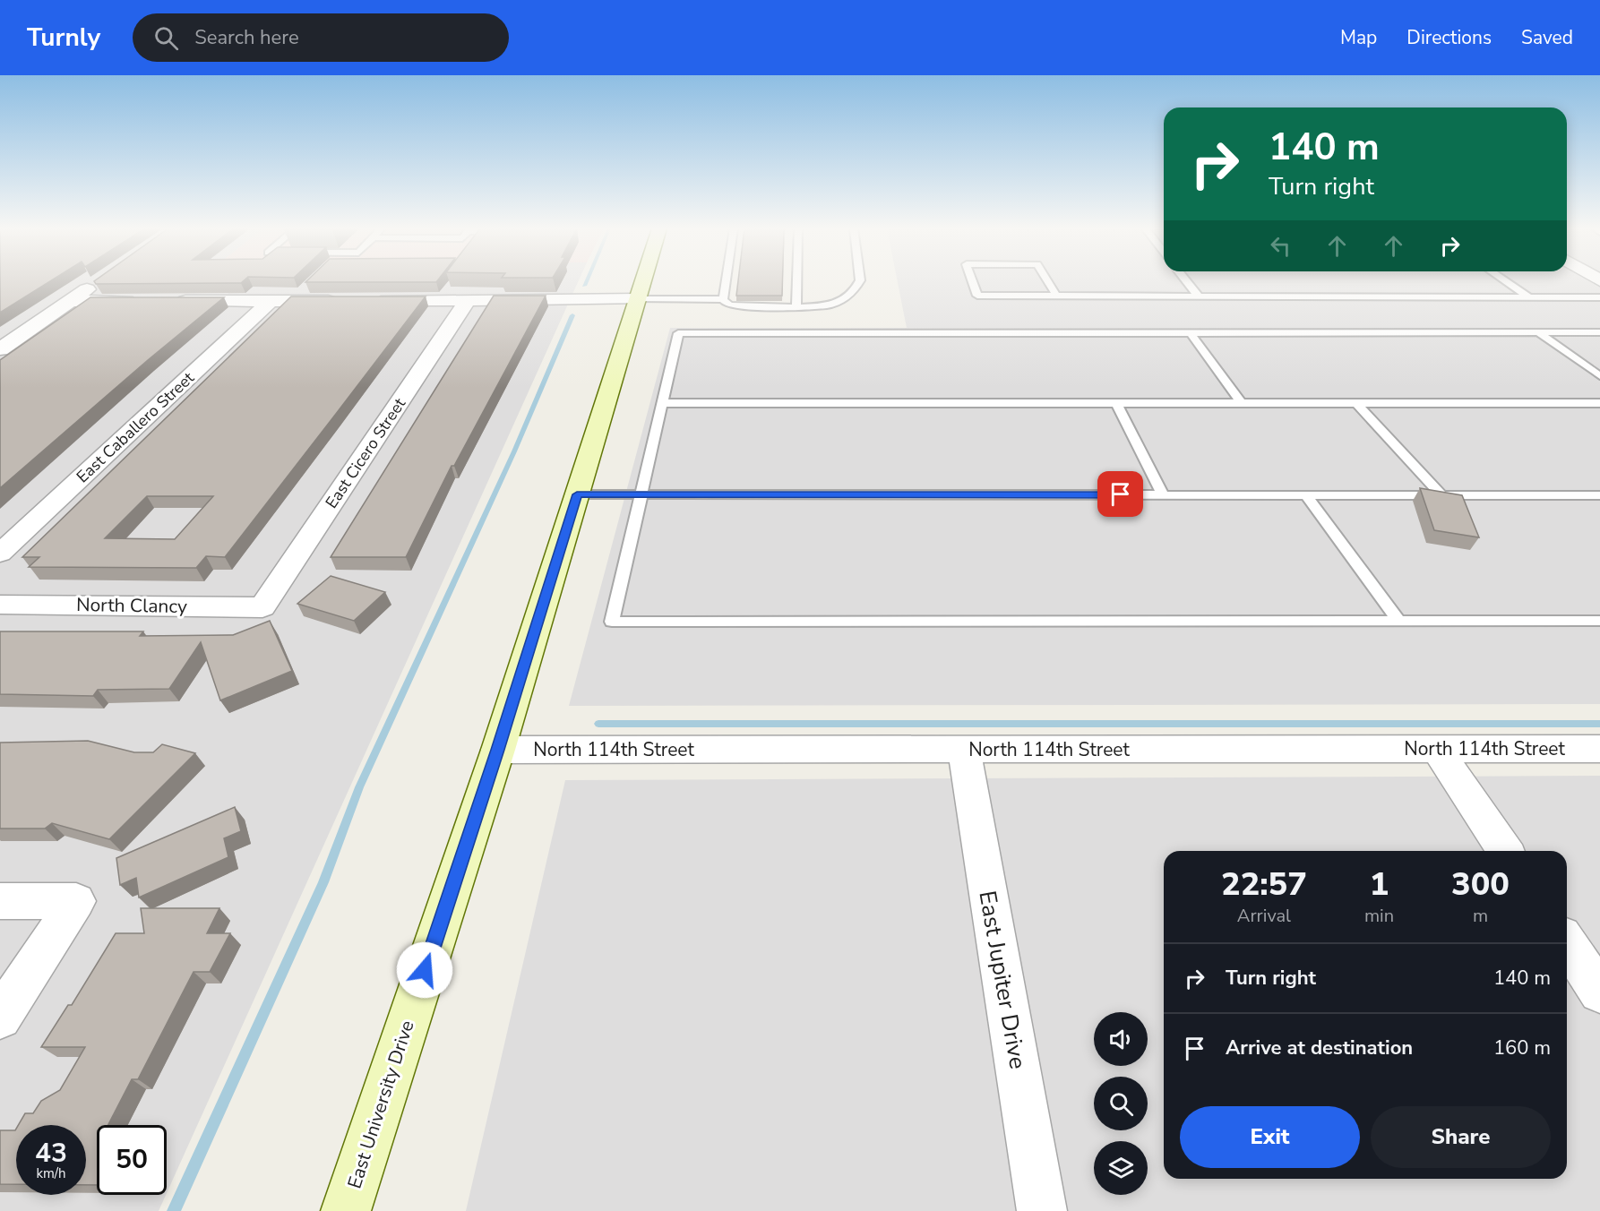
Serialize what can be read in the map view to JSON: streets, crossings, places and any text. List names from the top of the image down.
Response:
{
  "streets": {
    "main road": ["East University Drive"],
    "street": [
      "East Caballero Street",
      "East Cicero Street",
      "North Clancy",
      "North 114th Street",
      "East Jupiter Drive"
    ]
  },
  "crossings": [
    ["East Cicero Street", "North Clancy"],
    ["North 114th Street", "East Jupiter Drive"],
    ["North 114th Street", "East University Drive"]
  ],
  "page": {
    "header": "Turnly",
    "search": "Search here",
    "nav": ["Map", "Directions", "Saved"],
    "turn": ["140 m", "Turn right"],
    "eta": [
      "22:57",
      "Arrival",
      "1",
      "min",
      "300",
      "m"
    ],
    "list": [
      {
        "name": "Turn right",
        "value": "140 m"
      },
      {
        "name": "Arrive at destination",
        "value": "160 m"
      }
    ],
    "buttons": ["Exit", "Share"],
    "speed": "43 km/h",
    "limit": "50"
  }
}
